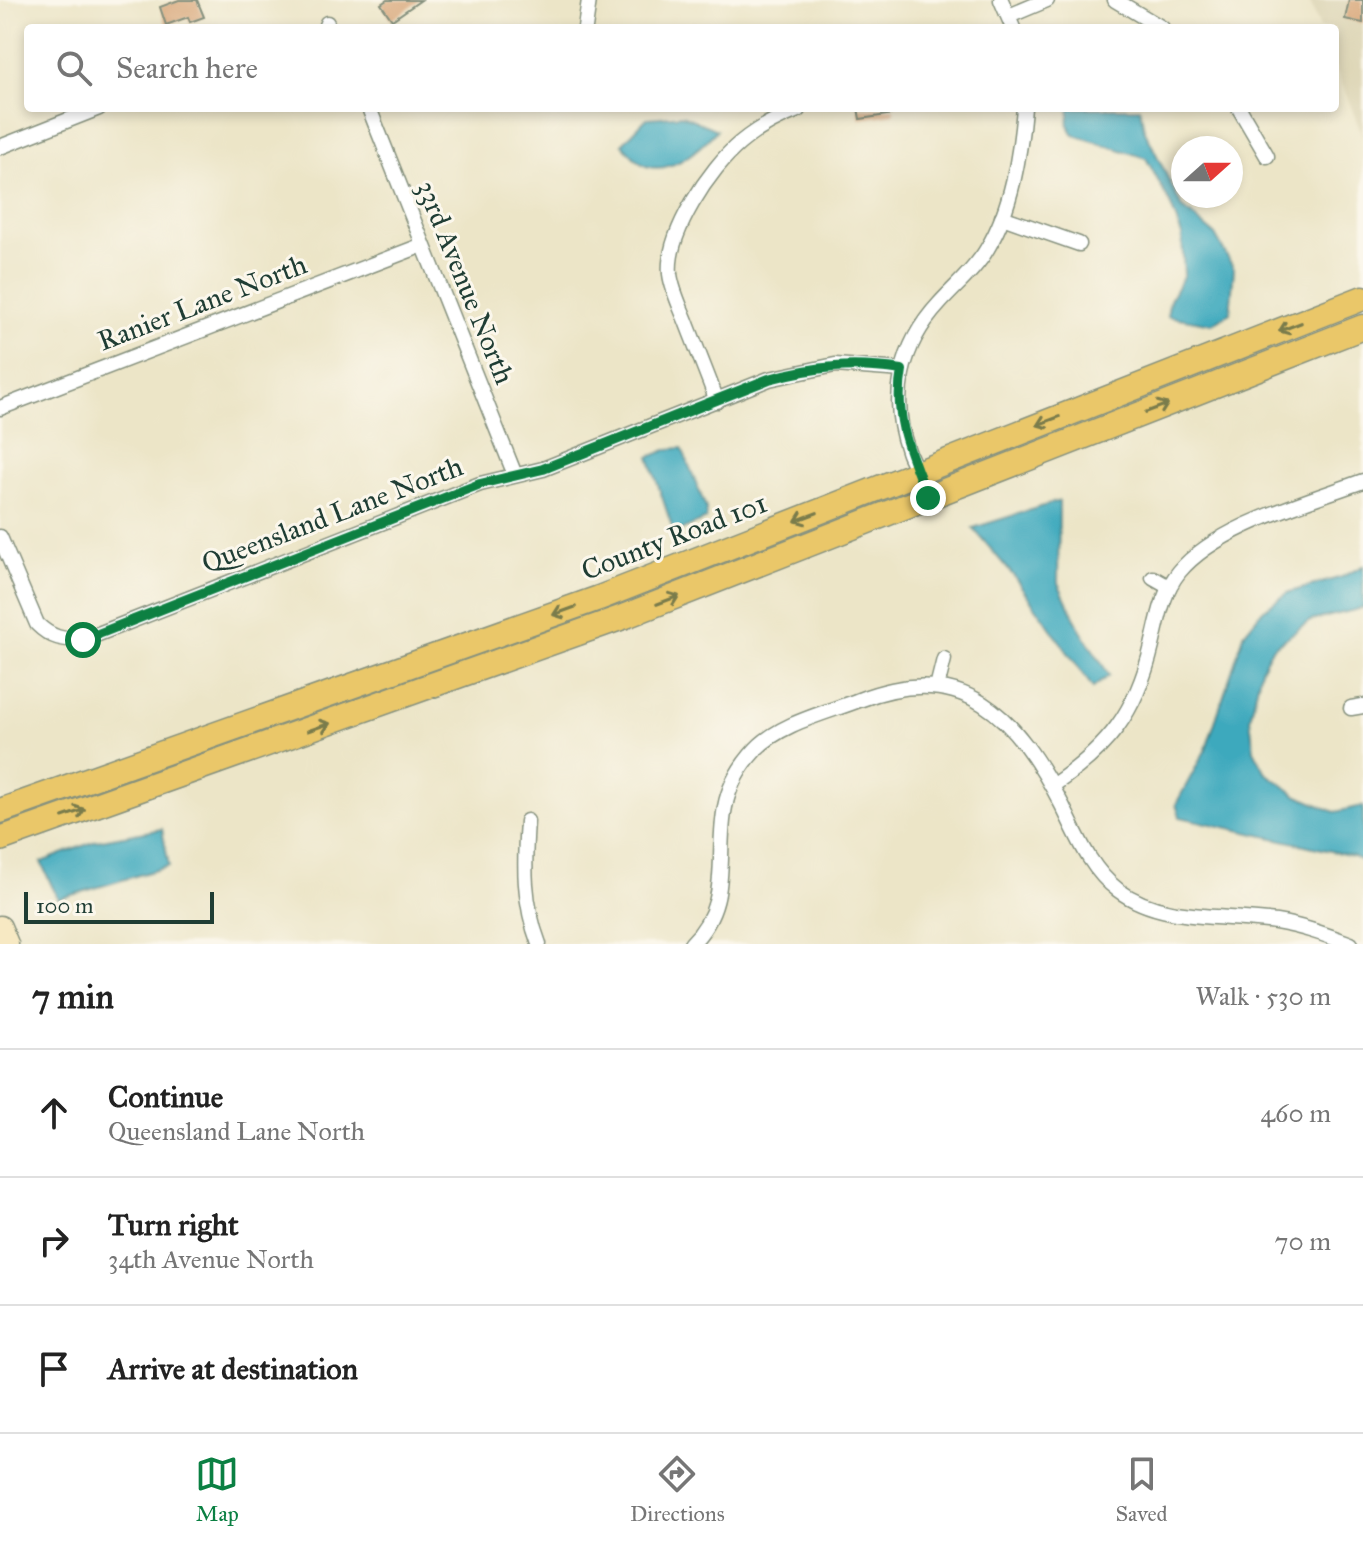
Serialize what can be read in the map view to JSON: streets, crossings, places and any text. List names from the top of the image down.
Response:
{
  "streets": {
    "main road": ["County Road 101"],
    "street": ["33rd Avenue North", "Ranier Lane North", "Queensland Lane North"]
  },
  "crossings": [
    ["33rd Avenue North", "Ranier Lane North"],
    ["33rd Avenue North", "Queensland Lane North"]
  ],
  "scale_bar": "100 m",
  "north": "right",
  "page": {
    "search": "Search here",
    "scale": "100 m",
    "heading": ["7 min", "Walk · 530 m"],
    "list": [
      ["Continue", "Queensland Lane North", "460 m"],
      ["Turn right", "34th Avenue North", "70 m"],
      "Arrive at destination"
    ],
    "nav": ["Map", "Directions", "Saved"]
  }
}
